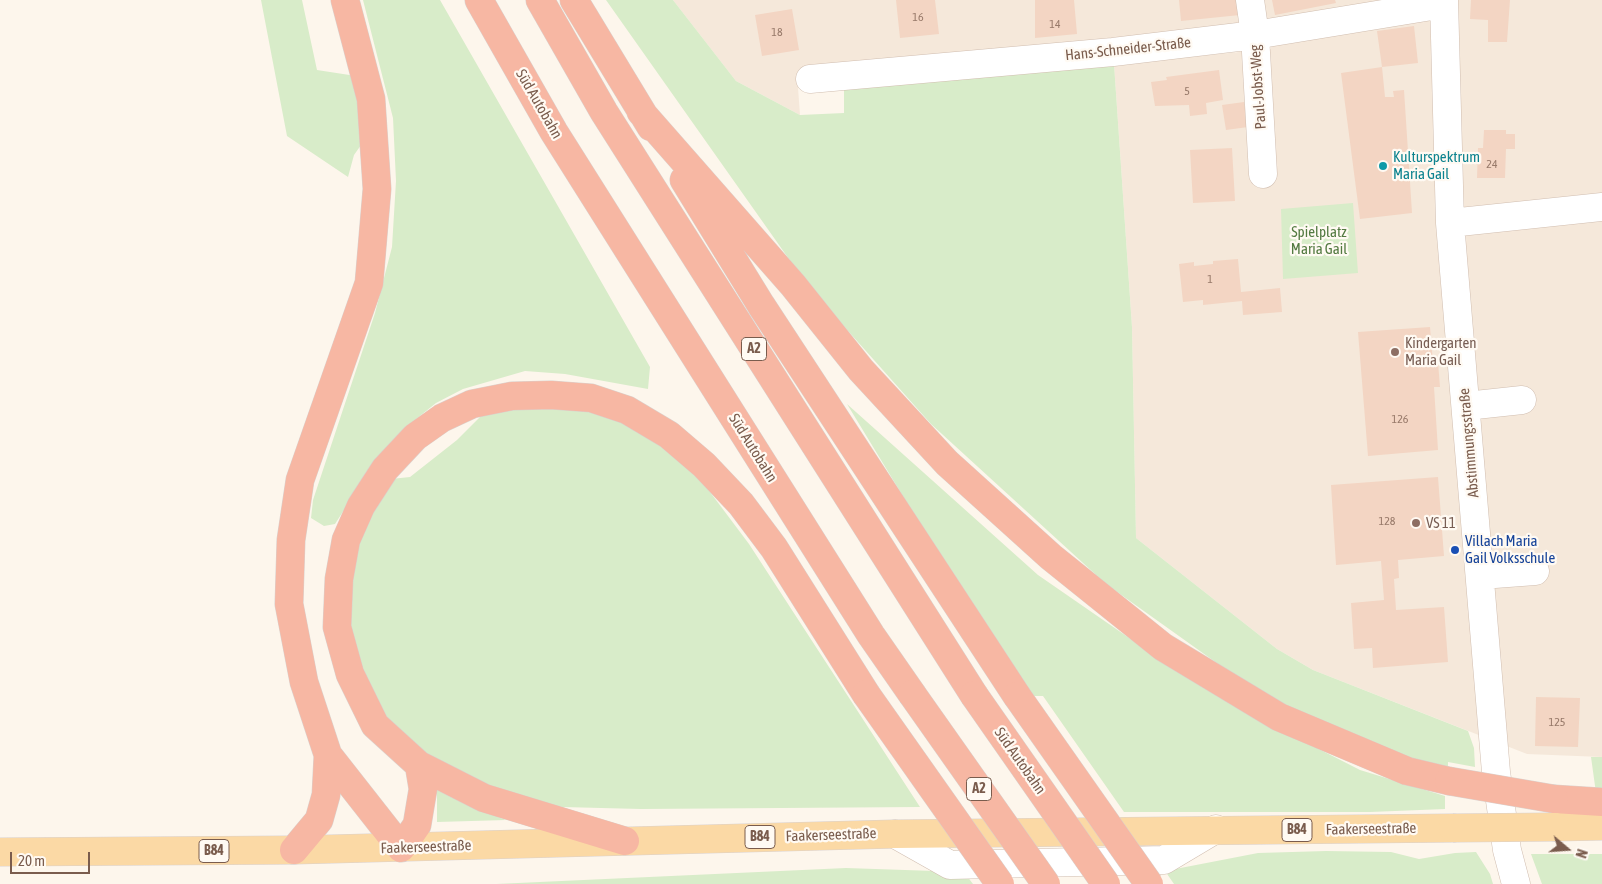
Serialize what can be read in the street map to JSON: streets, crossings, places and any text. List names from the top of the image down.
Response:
{
  "streets": {
    "highway": ["Süd Autobahn", "A2"],
    "main road": ["Faakerseestraße", "B84"],
    "street": ["Hans-Schneider-Straße", "Paul-Jobst-Weg", "Abstimmungsstraße"]
  },
  "crossings": [
    ["Hans-Schneider-Straße", "Paul-Jobst-Weg"],
    ["Hans-Schneider-Straße", "Abstimmungsstraße"]
  ],
  "parks": ["Spielplatz Maria Gail"],
  "places": [
    "Kulturspektrum Maria Gail",
    "Kindergarten Maria Gail",
    "VS 11",
    "Villach Maria Gail Volksschule"
  ],
  "house_numbers": [
    "16",
    "14",
    "18",
    "5",
    "24",
    "1",
    "126",
    "128",
    "125"
  ],
  "scale_bar": "20 m",
  "north": "right"
}
